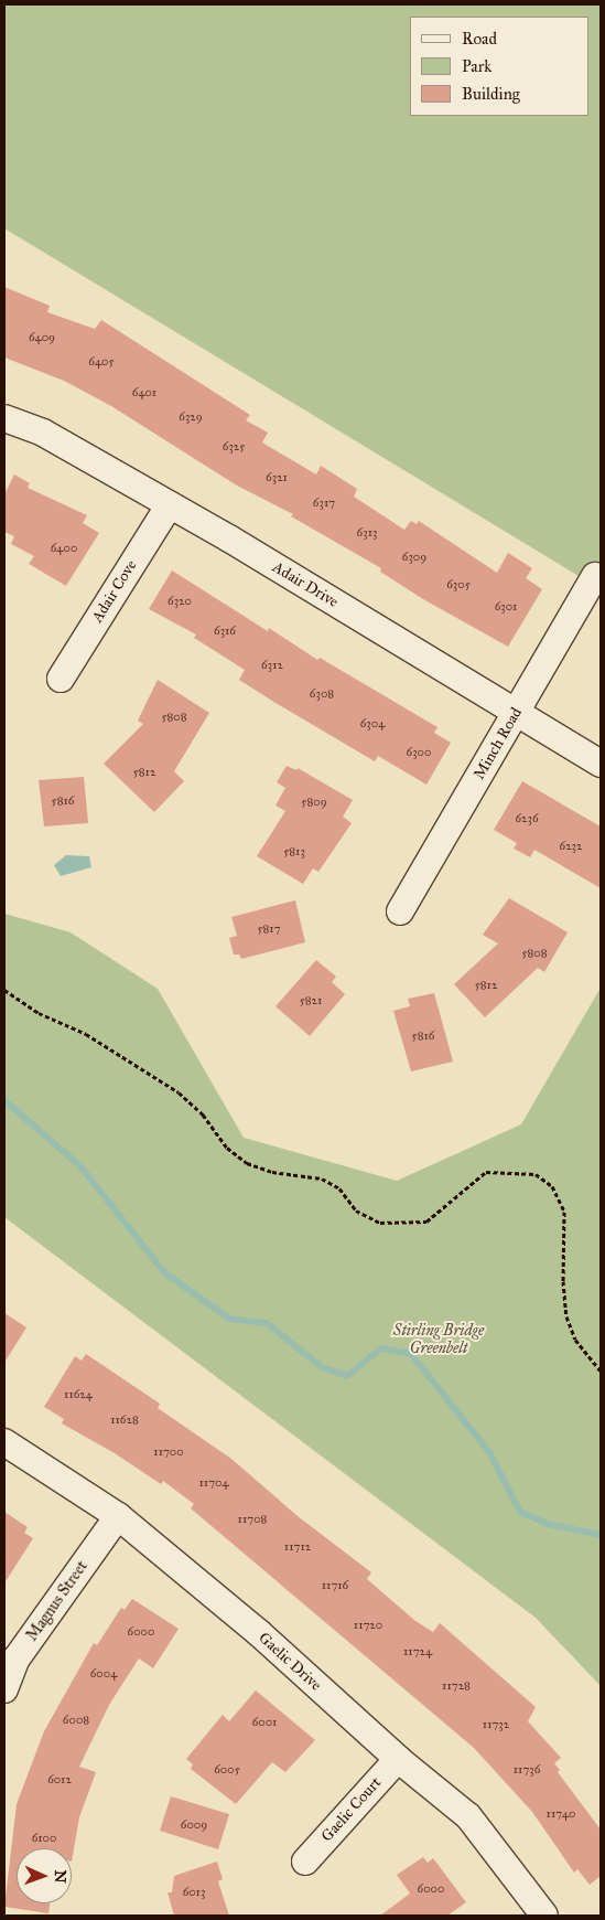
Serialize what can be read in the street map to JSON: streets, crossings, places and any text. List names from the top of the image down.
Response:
{
  "streets": {
    "street": [
      "Adair Drive",
      "Adair Cove",
      "Minch Road",
      "Magnus Street",
      "Gaelic Drive",
      "Gaelic Court"
    ]
  },
  "crossings": [
    ["Adair Drive", "Adair Cove"],
    ["Adair Drive", "Minch Road"],
    ["Magnus Street", "Gaelic Drive"],
    ["Gaelic Drive", "Gaelic Court"]
  ],
  "parks": ["Stirling Bridge Greenbelt"],
  "house_numbers": [
    "6409",
    "6405",
    "6401",
    "6329",
    "6325",
    "6321",
    "6317",
    "6313",
    "6400",
    "6309",
    "6305",
    "6320",
    "6301",
    "6316",
    "6312",
    "6308",
    "5808",
    "6304",
    "6300",
    "5812",
    "5816",
    "5809",
    "6236",
    "6232",
    "5813",
    "5817",
    "5808",
    "5812",
    "5821",
    "5816",
    "11624",
    "11628",
    "11700",
    "11704",
    "11708",
    "11712",
    "11716",
    "11720",
    "6000",
    "11724",
    "6004",
    "11728",
    "6008",
    "6001",
    "11732",
    "6005",
    "11736",
    "6012",
    "11740",
    "6009",
    "6100",
    "6000",
    "6013"
  ],
  "legend": ["Road", "Park", "Building"],
  "north": "right"
}
